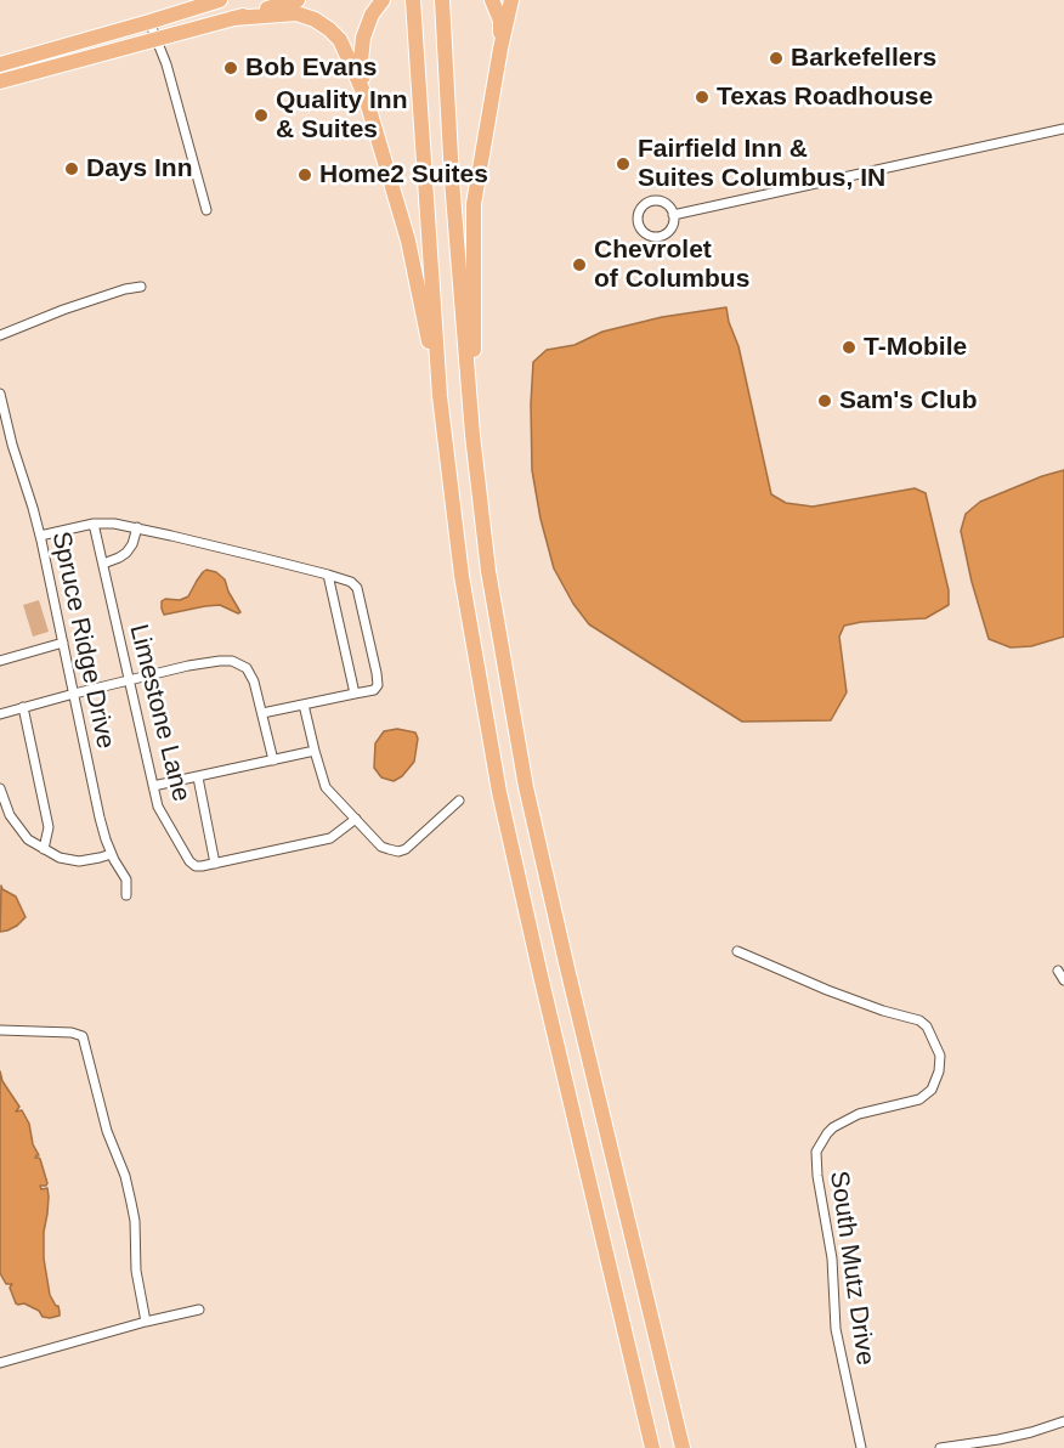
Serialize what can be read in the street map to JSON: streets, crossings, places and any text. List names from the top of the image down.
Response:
{
  "streets": {
    "street": ["Spruce Ridge Drive", "Limestone Lane", "South Mutz Drive"]
  },
  "places": [
    "Barkefellers",
    "Bob Evans",
    "Texas Roadhouse",
    "Quality Inn & Suites",
    "Fairfield Inn & Suites Columbus, IN",
    "Days Inn",
    "Home2 Suites",
    "Chevrolet of Columbus",
    "T-Mobile",
    "Sam's Club"
  ]
}
